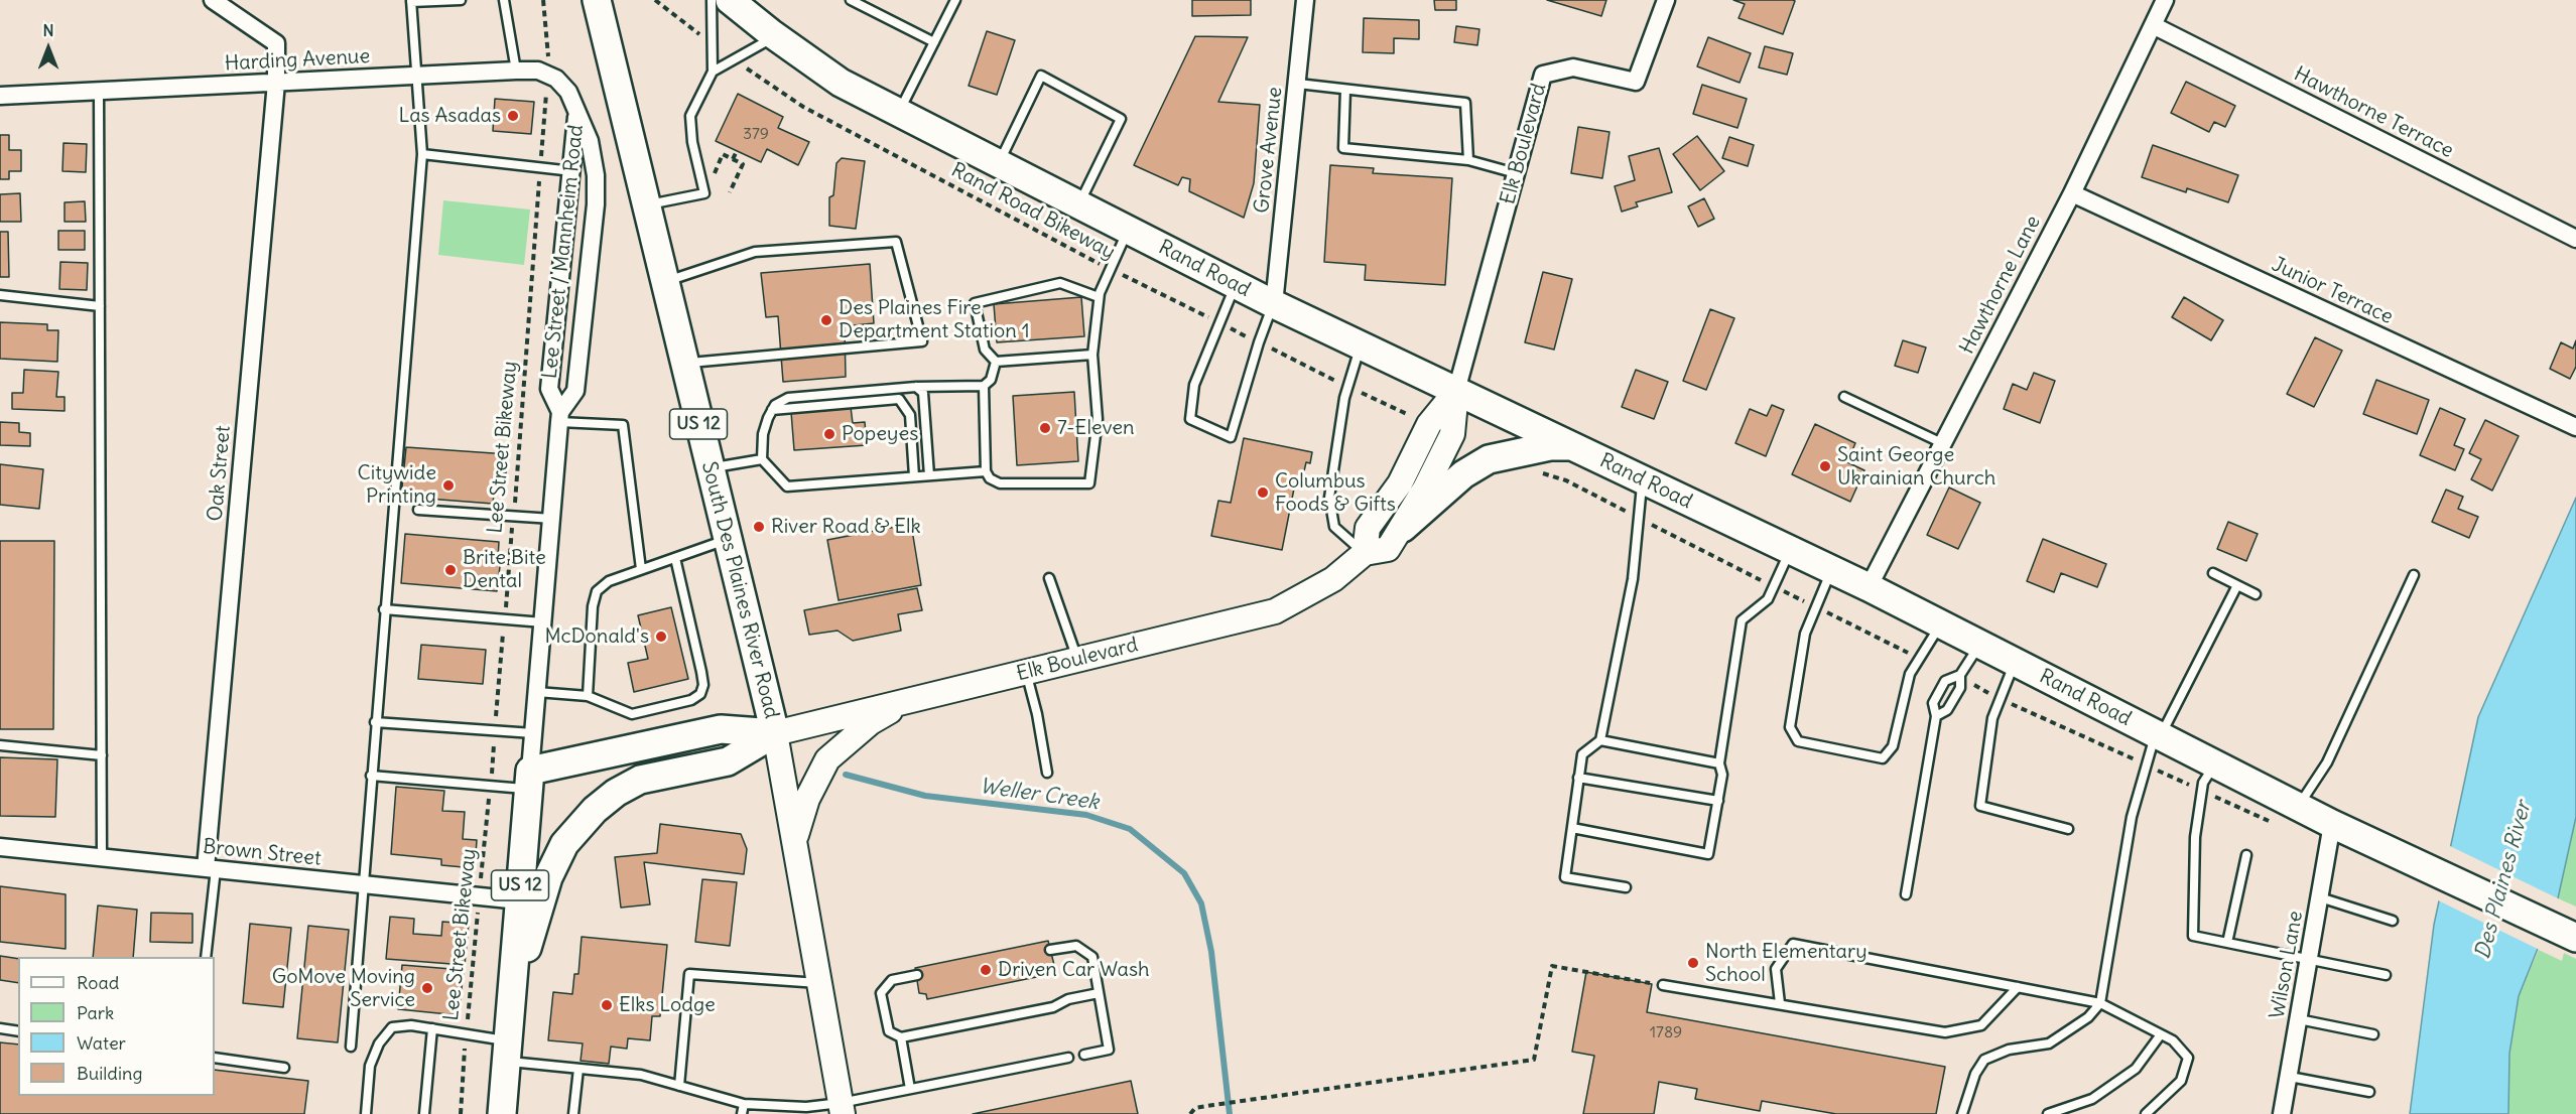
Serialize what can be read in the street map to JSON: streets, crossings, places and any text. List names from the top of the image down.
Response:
{
  "streets": {
    "main road": [
      "Elk Boulevard",
      "Lee Street / Mannheim Road",
      "Rand Road",
      "US 12",
      "South Des Plaines River Road"
    ],
    "street": [
      "Harding Avenue",
      "Hawthorne Terrace",
      "Grove Avenue",
      "Hawthorne Lane",
      "Junior Terrace",
      "Oak Street",
      "Brown Street",
      "Wilson Lane"
    ],
    "path": ["Rand Road Bikeway", "Lee Street Bikeway"]
  },
  "crossings": [
    ["Harding Avenue", "Lee Street Bikeway"],
    ["Harding Avenue", "Oak Street"],
    ["Hawthorne Terrace", "Hawthorne Lane"],
    ["Elk Boulevard", "Lee Street / Mannheim Road"],
    ["Elk Boulevard", "Rand Road"],
    ["Elk Boulevard", "South Des Plaines River Road"],
    ["Grove Avenue", "Rand Road"],
    ["Lee Street / Mannheim Road", "Brown Street"],
    ["Rand Road", "Hawthorne Lane"],
    ["Rand Road", "Wilson Lane"],
    ["Hawthorne Lane", "Junior Terrace"],
    ["Lee Street Bikeway", "Brown Street"],
    ["Oak Street", "Brown Street"]
  ],
  "water": ["Weller Creek", "Des Plaines River"],
  "places": [
    "Las Asadas",
    "Des Plaines Fire Department Station 1",
    "7-Eleven",
    "Popeyes",
    "Saint George Ukrainian Church",
    "Citywide Printing",
    "Columbus Foods & Gifts",
    "River Road & Elk",
    "Brite Bite Dental",
    "McDonald's",
    "North Elementary School",
    "Driven Car Wash",
    "GoMove Moving Service",
    "Elks Lodge"
  ],
  "house_numbers": ["379", "1789"],
  "legend": [
    "Road",
    "Park",
    "Water",
    "Building"
  ],
  "north": "top"
}
